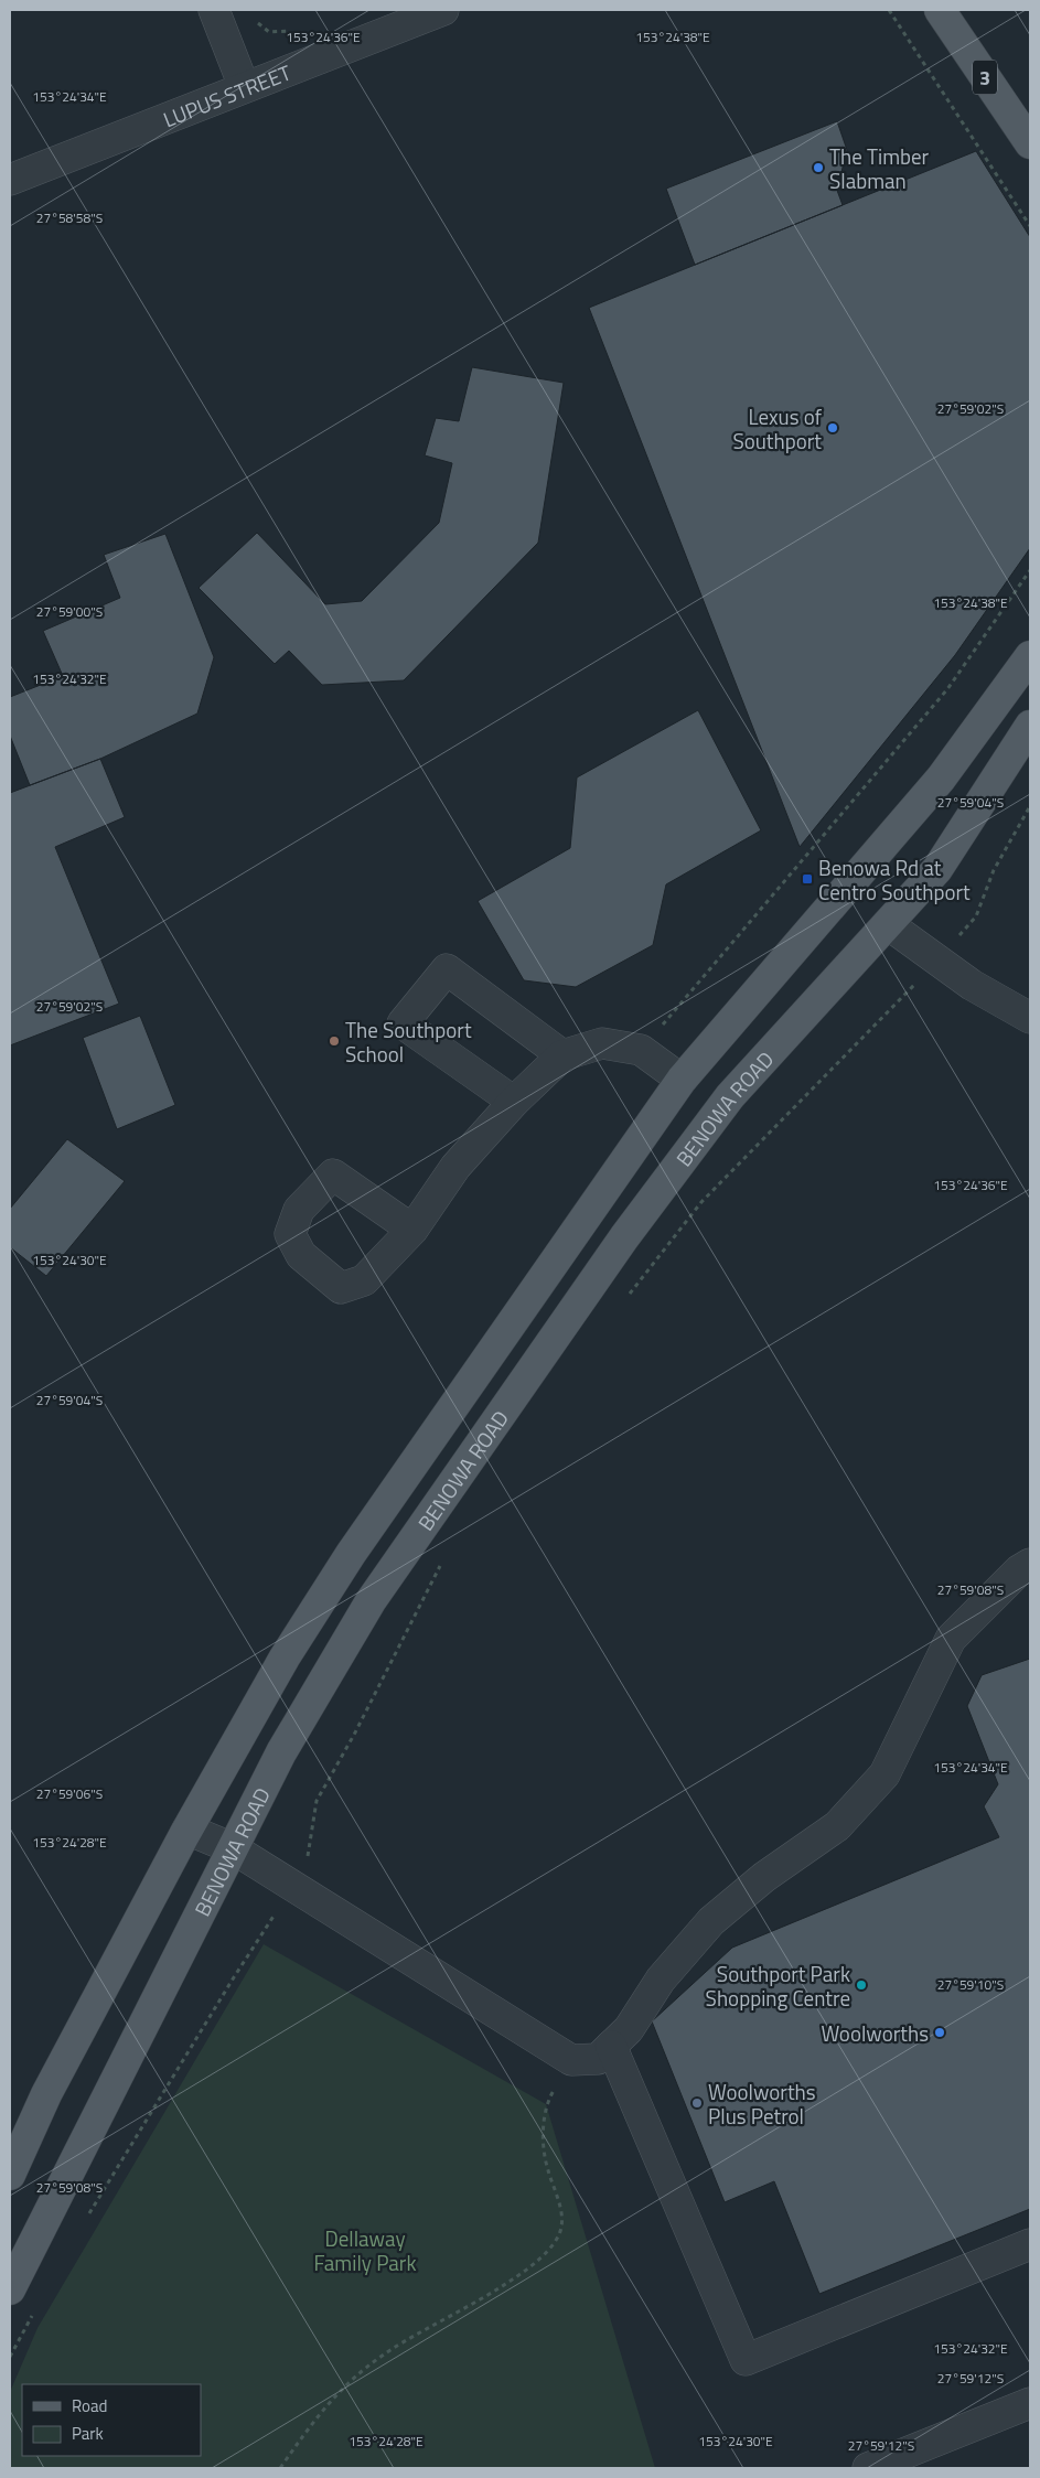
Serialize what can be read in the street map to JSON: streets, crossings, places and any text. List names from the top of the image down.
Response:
{
  "streets": {
    "main road": ["3", "BENOWA ROAD"],
    "street": ["LUPUS STREET"]
  },
  "parks": ["Dellaway Family Park"],
  "places": {
    "other": [
      "The Timber Slabman",
      "Lexus of Southport",
      "The Southport School",
      "Southport Park Shopping Centre",
      "Woolworths",
      "Woolworths Plus Petrol"
    ],
    "transit": ["Benowa Rd at Centro Southport"]
  },
  "legend": ["Road", "Park"],
  "coordinates": [
    "153°24'36\"E",
    "153°24'38\"E",
    "153°24'34\"E",
    "27°58'58\"S",
    "27°59'02\"S",
    "27°59'00\"S",
    "153°24'32\"E",
    "27°59'04\"S",
    "153°24'30\"E",
    "27°59'08\"S",
    "27°59'06\"S",
    "153°24'28\"E",
    "27°59'10\"S",
    "27°59'12\"S"
  ]
}
